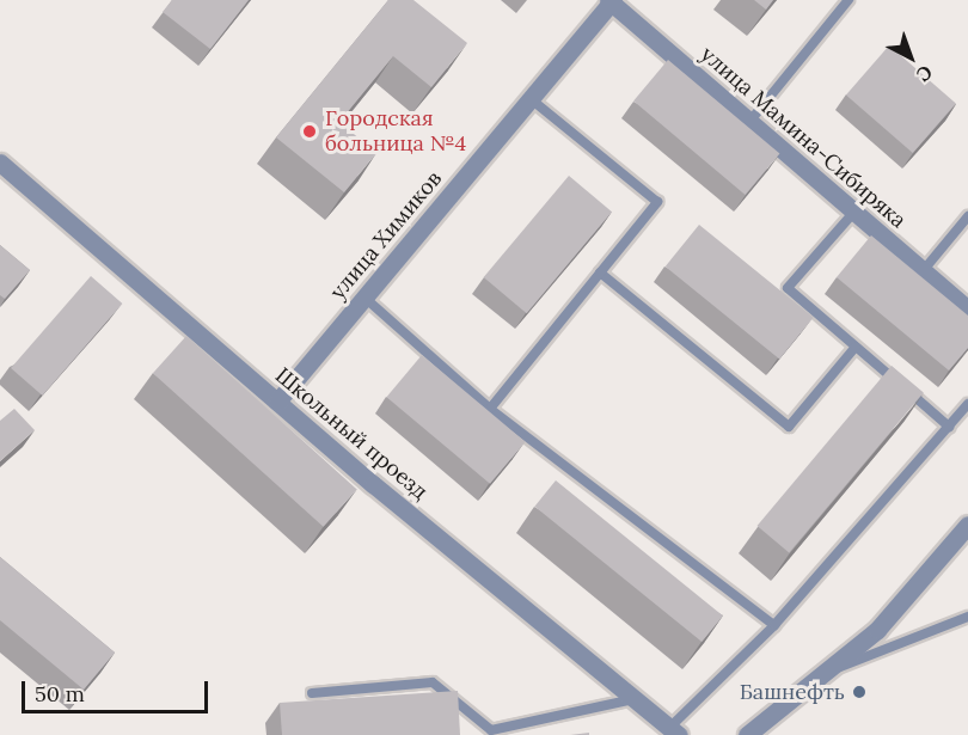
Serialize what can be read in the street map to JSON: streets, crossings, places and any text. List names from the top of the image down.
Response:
{
  "streets": {
    "street": ["улица Мамина-Сибиряка", "улица Химиков", "Школьный проезд"]
  },
  "crossings": [
    ["улица Мамина-Сибиряка", "улица Химиков"],
    ["улица Химиков", "Школьный проезд"]
  ],
  "places": ["Городская больница №4", "Башнефть"],
  "scale_bar": "50 m",
  "north": "bottom right"
}
